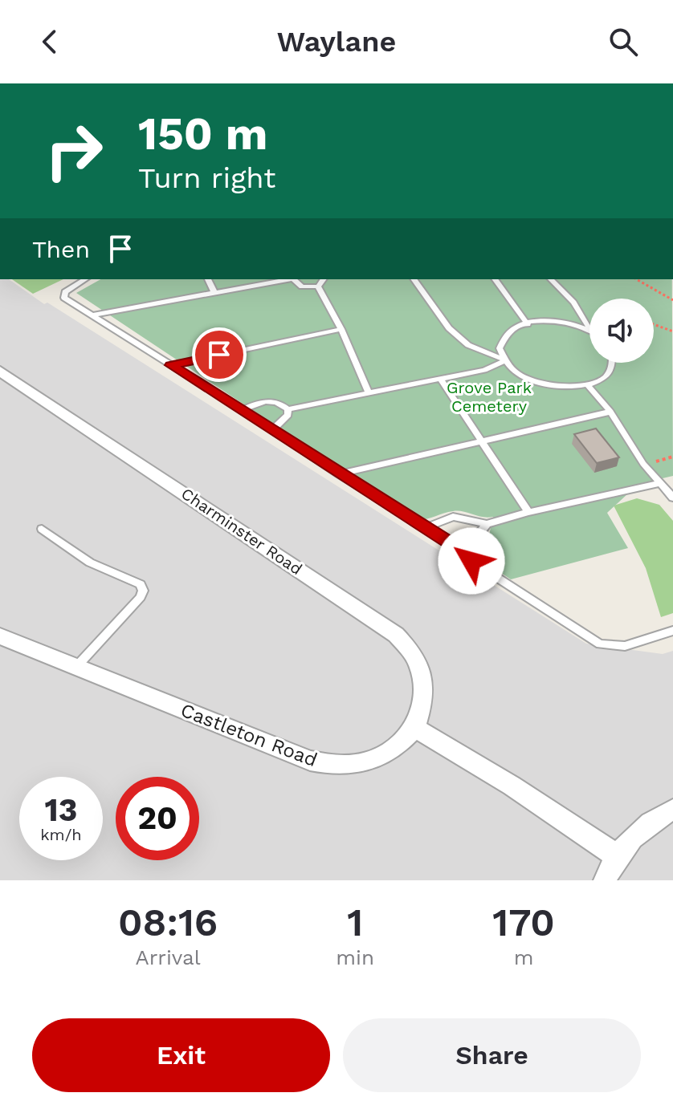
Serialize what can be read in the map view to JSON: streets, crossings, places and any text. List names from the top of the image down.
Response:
{
  "streets": {
    "street": ["Charminster Road", "Castleton Road"]
  },
  "crossings": [
    ["Charminster Road", "Castleton Road"]
  ],
  "parks": ["Grove Park Cemetery"],
  "page": {
    "header": "Waylane",
    "turn": ["150 m", "Turn right"],
    "then": "Then",
    "speed": "13 km/h",
    "limit": "20",
    "eta": [
      "08:16",
      "Arrival",
      "1",
      "min",
      "170",
      "m"
    ],
    "buttons": ["Exit", "Share"]
  }
}
